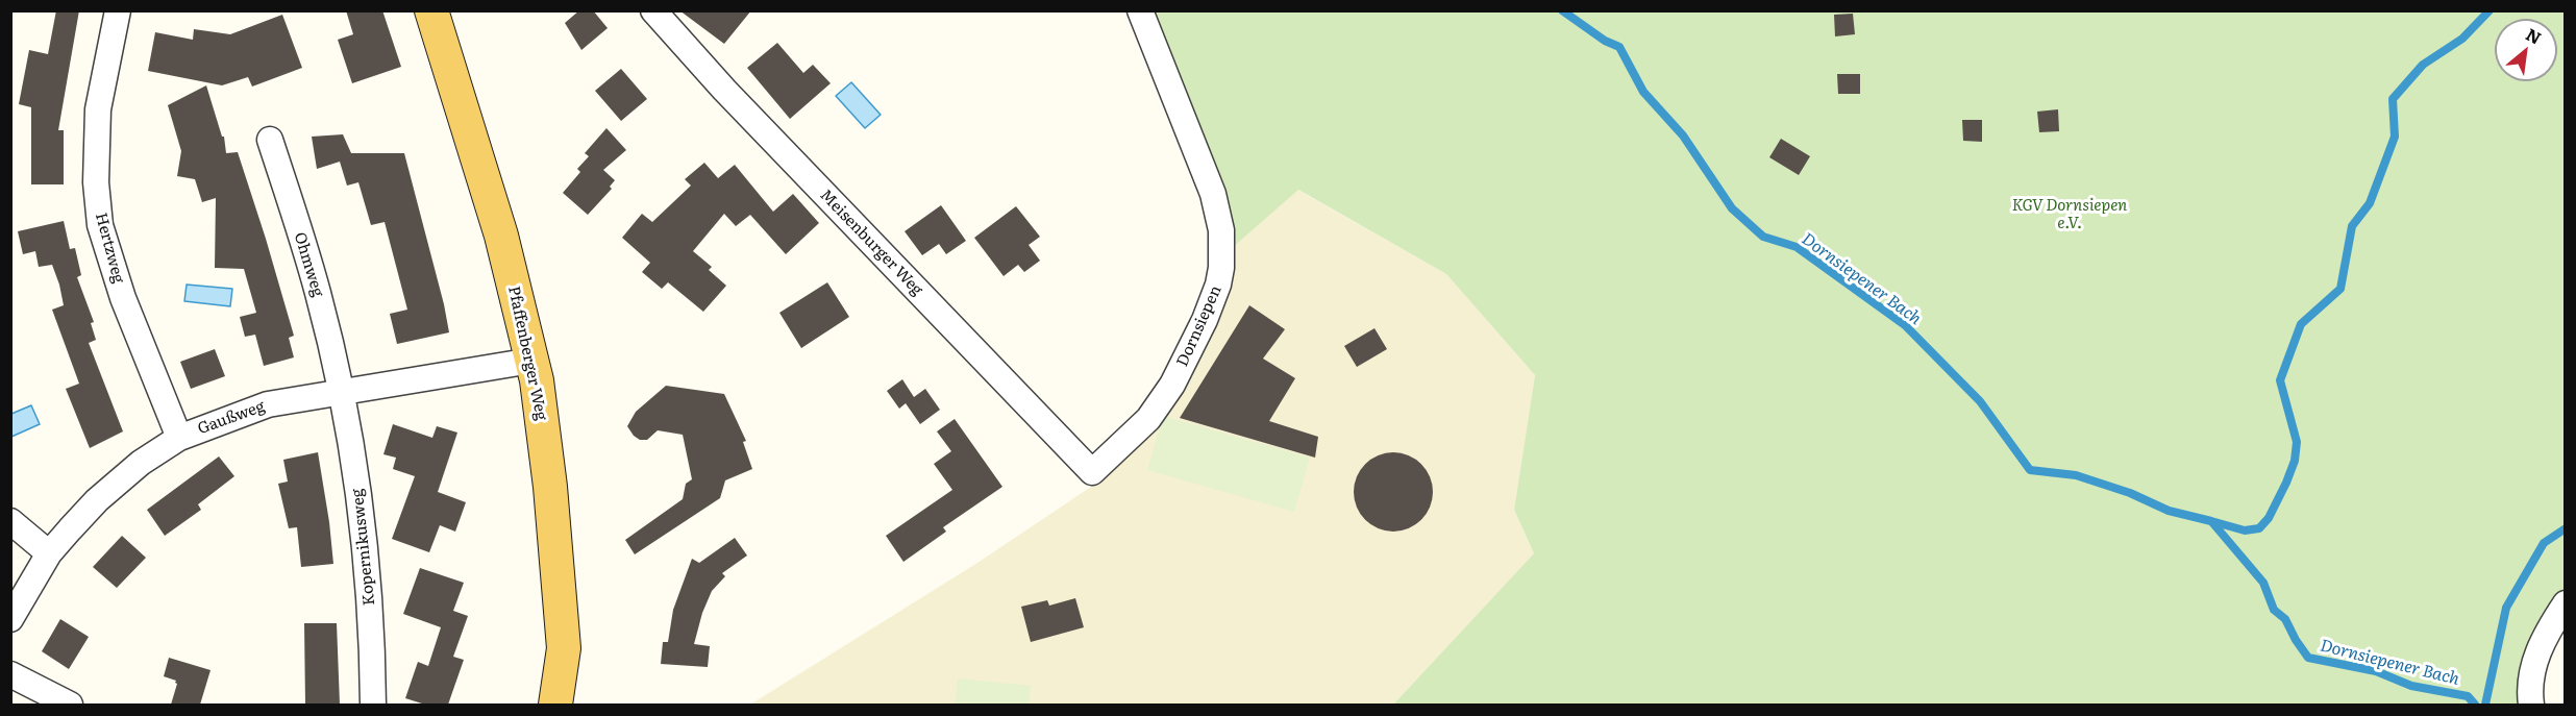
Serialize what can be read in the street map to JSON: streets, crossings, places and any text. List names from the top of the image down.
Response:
{
  "streets": {
    "main road": ["Pfaffenberger Weg"],
    "street": [
      "Meisenburger Weg",
      "Hertzweg",
      "Ohmweg",
      "Dornsiepen",
      "Gaußweg",
      "Kopernikusweg"
    ]
  },
  "crossings": [
    ["Meisenburger Weg", "Dornsiepen"],
    ["Hertzweg", "Gaußweg"],
    ["Ohmweg", "Gaußweg"],
    ["Ohmweg", "Kopernikusweg"],
    ["Pfaffenberger Weg", "Gaußweg"],
    ["Gaußweg", "Kopernikusweg"]
  ],
  "water": ["Dornsiepener Bach"],
  "parks": ["KGV Dornsiepen e.V."],
  "north": "top right"
}
